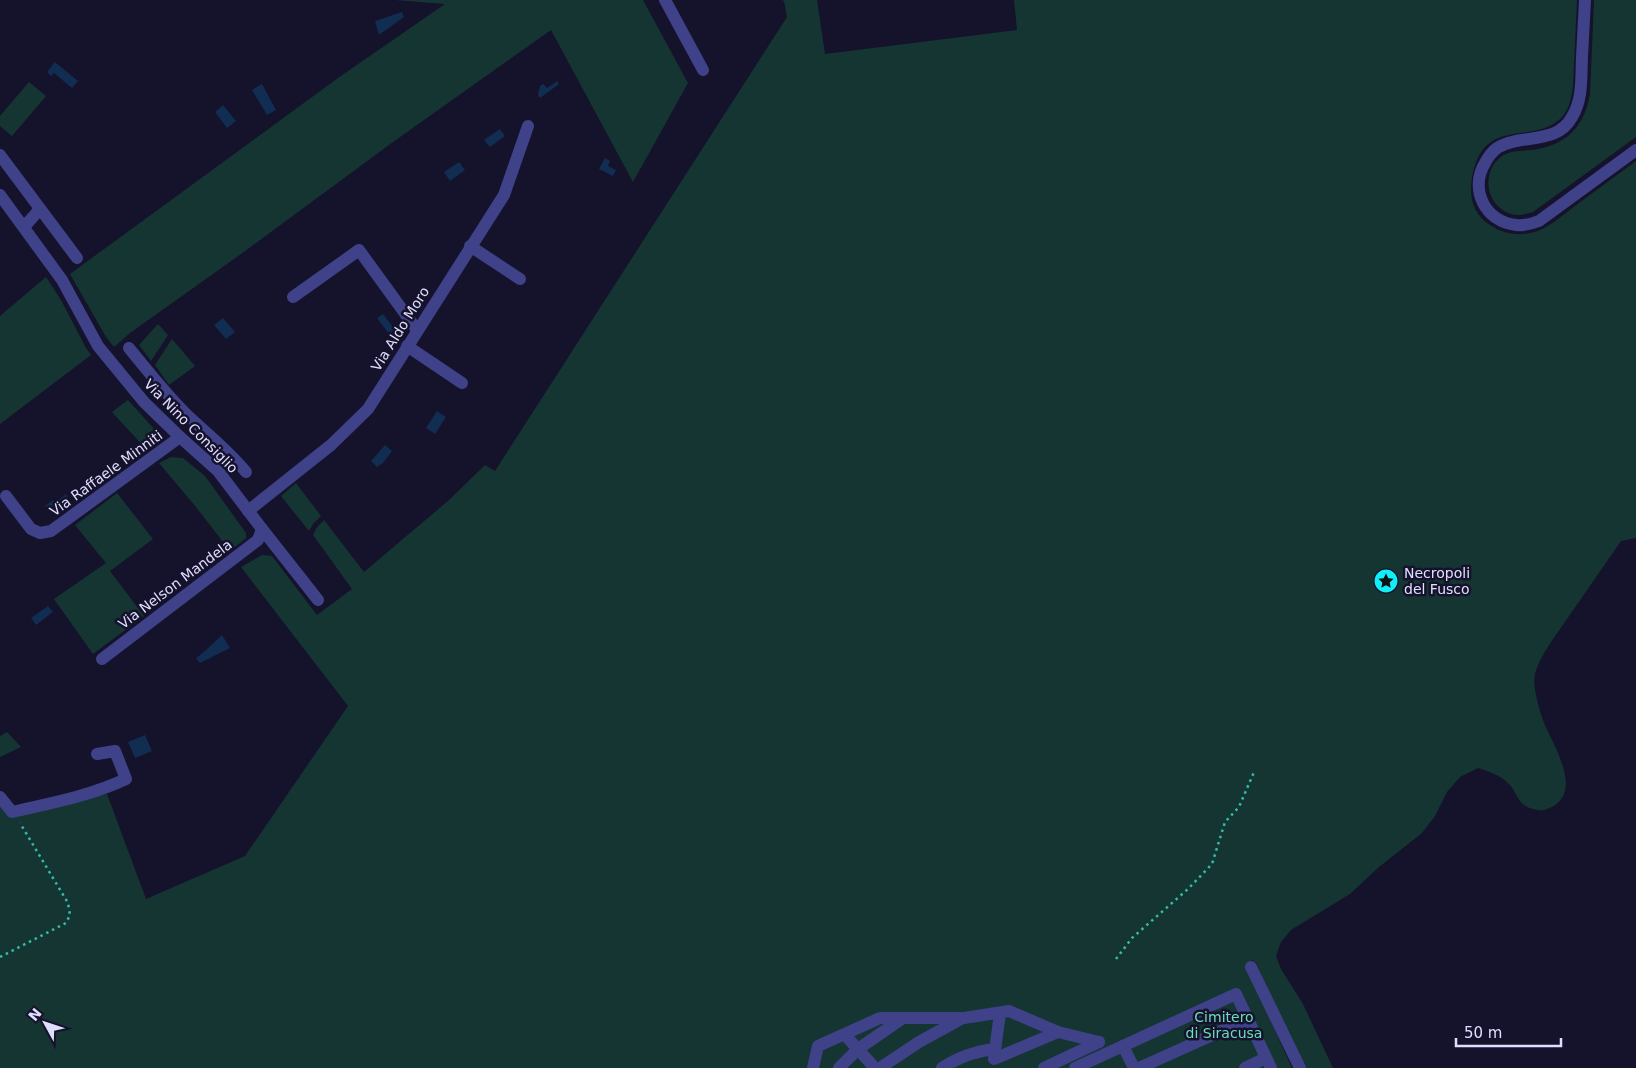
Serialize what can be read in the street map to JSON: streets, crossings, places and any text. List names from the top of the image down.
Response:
{
  "streets": {
    "street": [
      "Via Aldo Moro",
      "Via Nino Consiglio",
      "Via Raffaele Minniti",
      "Via Nelson Mandela"
    ]
  },
  "crossings": [
    ["Via Aldo Moro", "Via Nino Consiglio"],
    ["Via Nino Consiglio", "Via Raffaele Minniti"],
    ["Via Nino Consiglio", "Via Nelson Mandela"]
  ],
  "parks": ["Cimitero di Siracusa"],
  "places": {
    "place": ["Necropoli del Fusco"]
  },
  "scale_bar": "50 m",
  "north": "top left"
}
